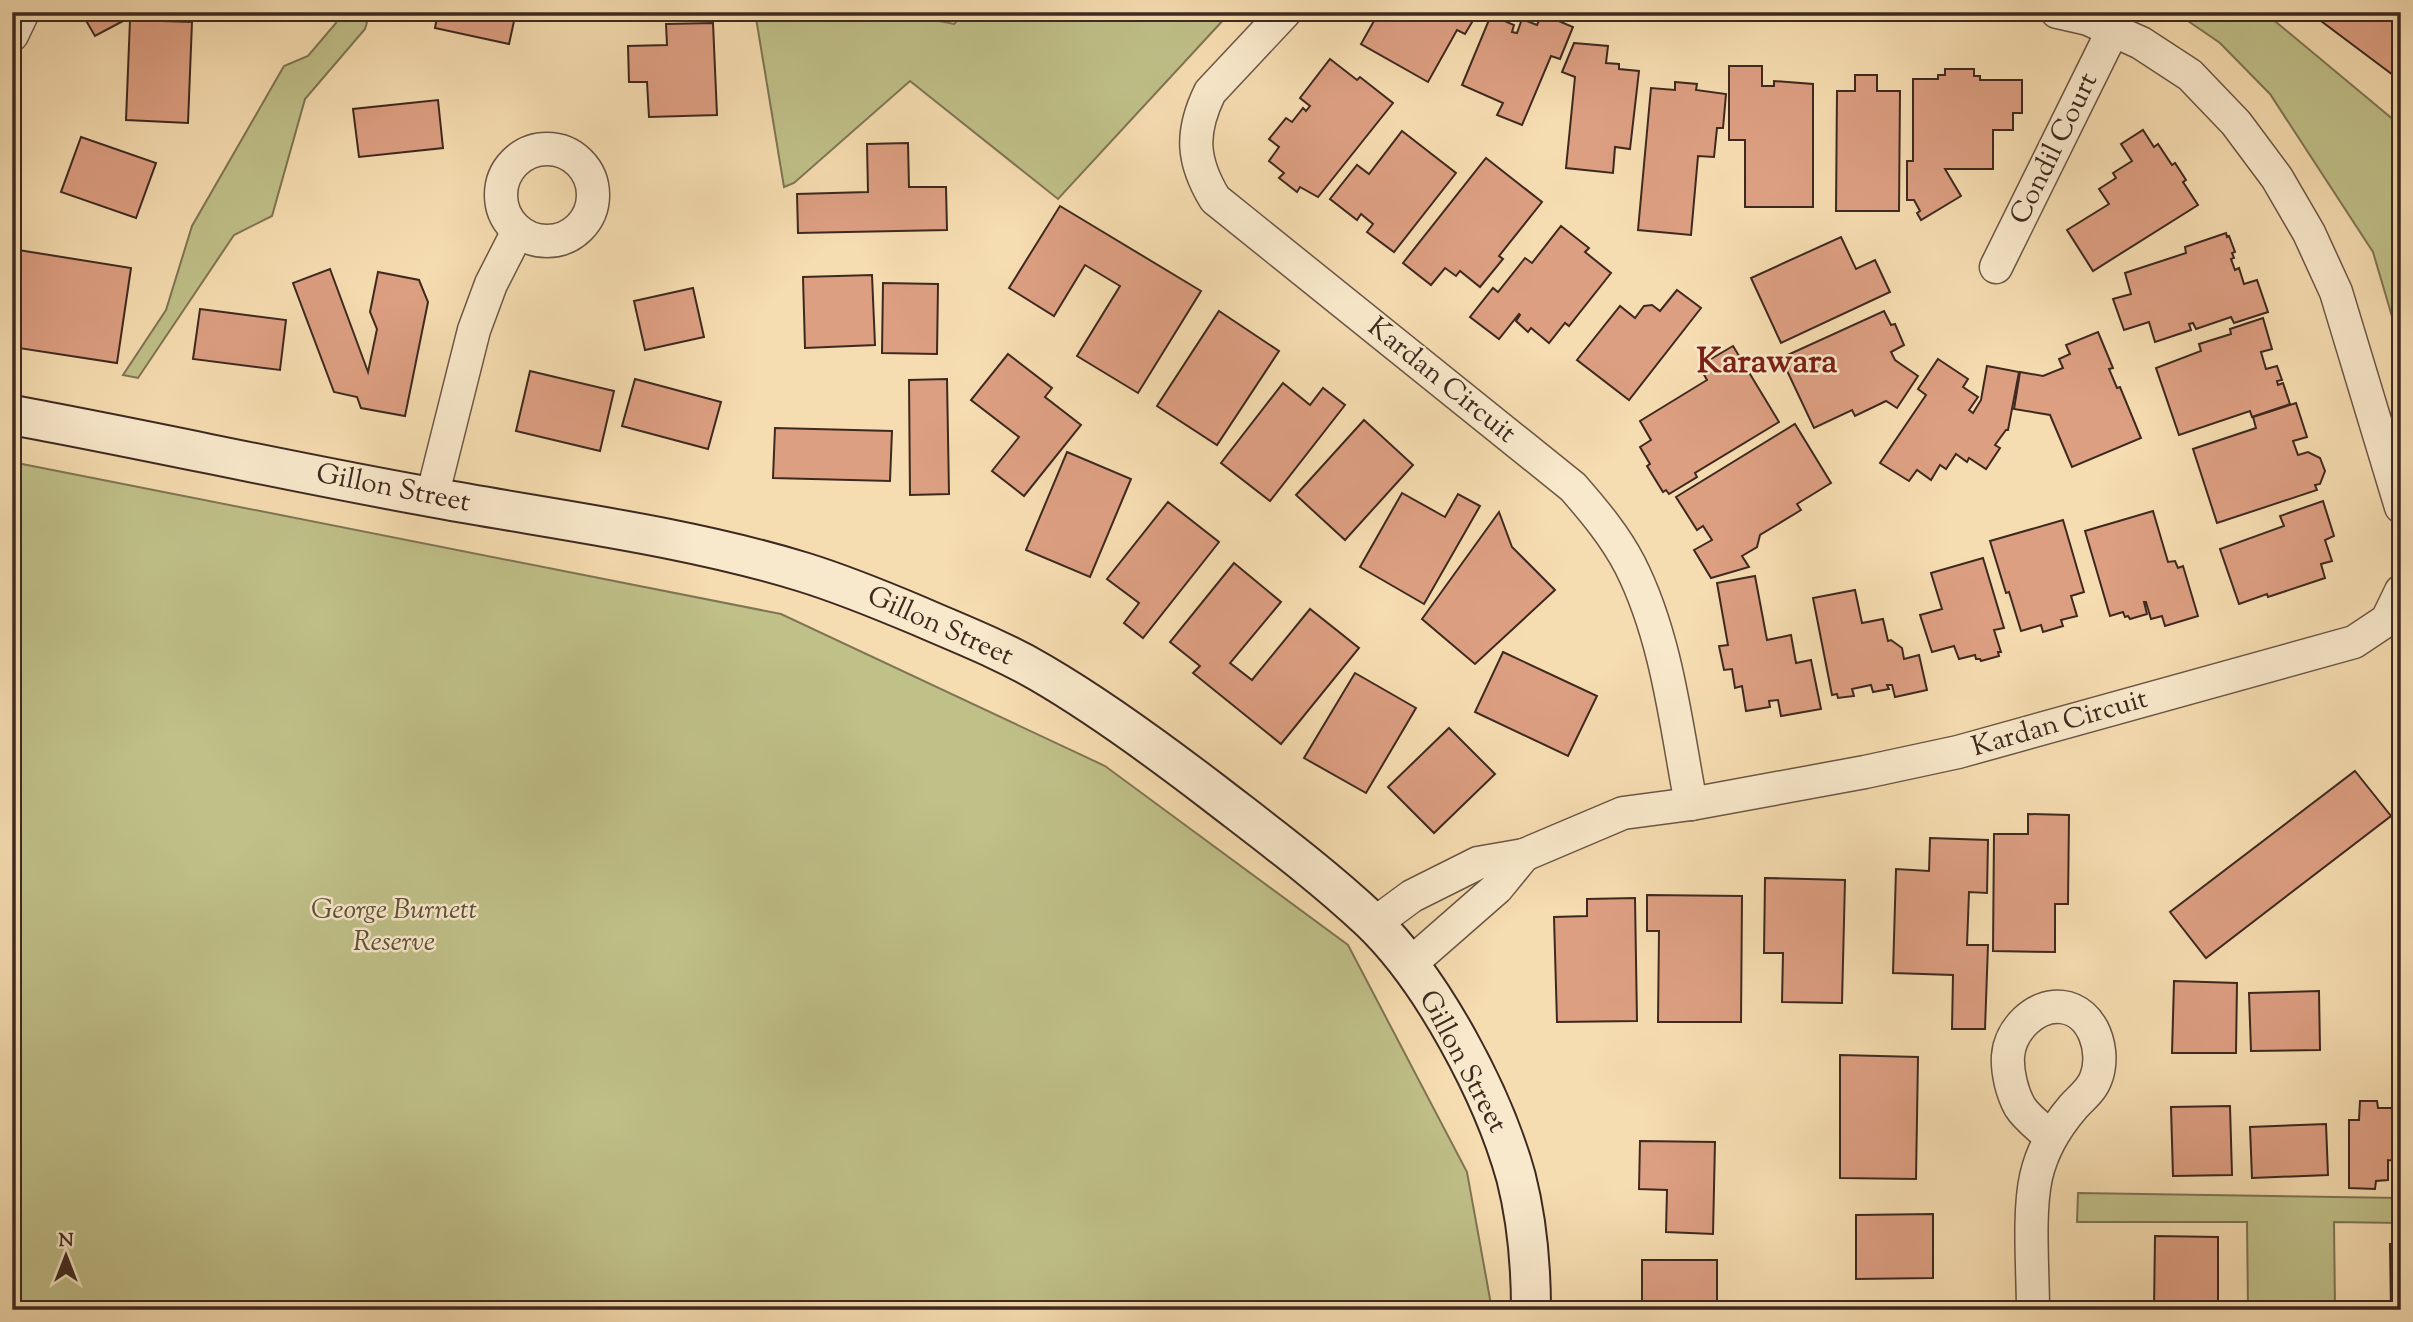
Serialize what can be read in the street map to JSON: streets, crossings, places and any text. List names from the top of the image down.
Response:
{
  "streets": {
    "street": ["Condil Court", "Kardan Circuit", "Gillon Street"]
  },
  "crossings": [
    ["Kardan Circuit", "Gillon Street"]
  ],
  "districts": ["Karawara"],
  "parks": ["George Burnett Reserve"],
  "north": "top"
}
